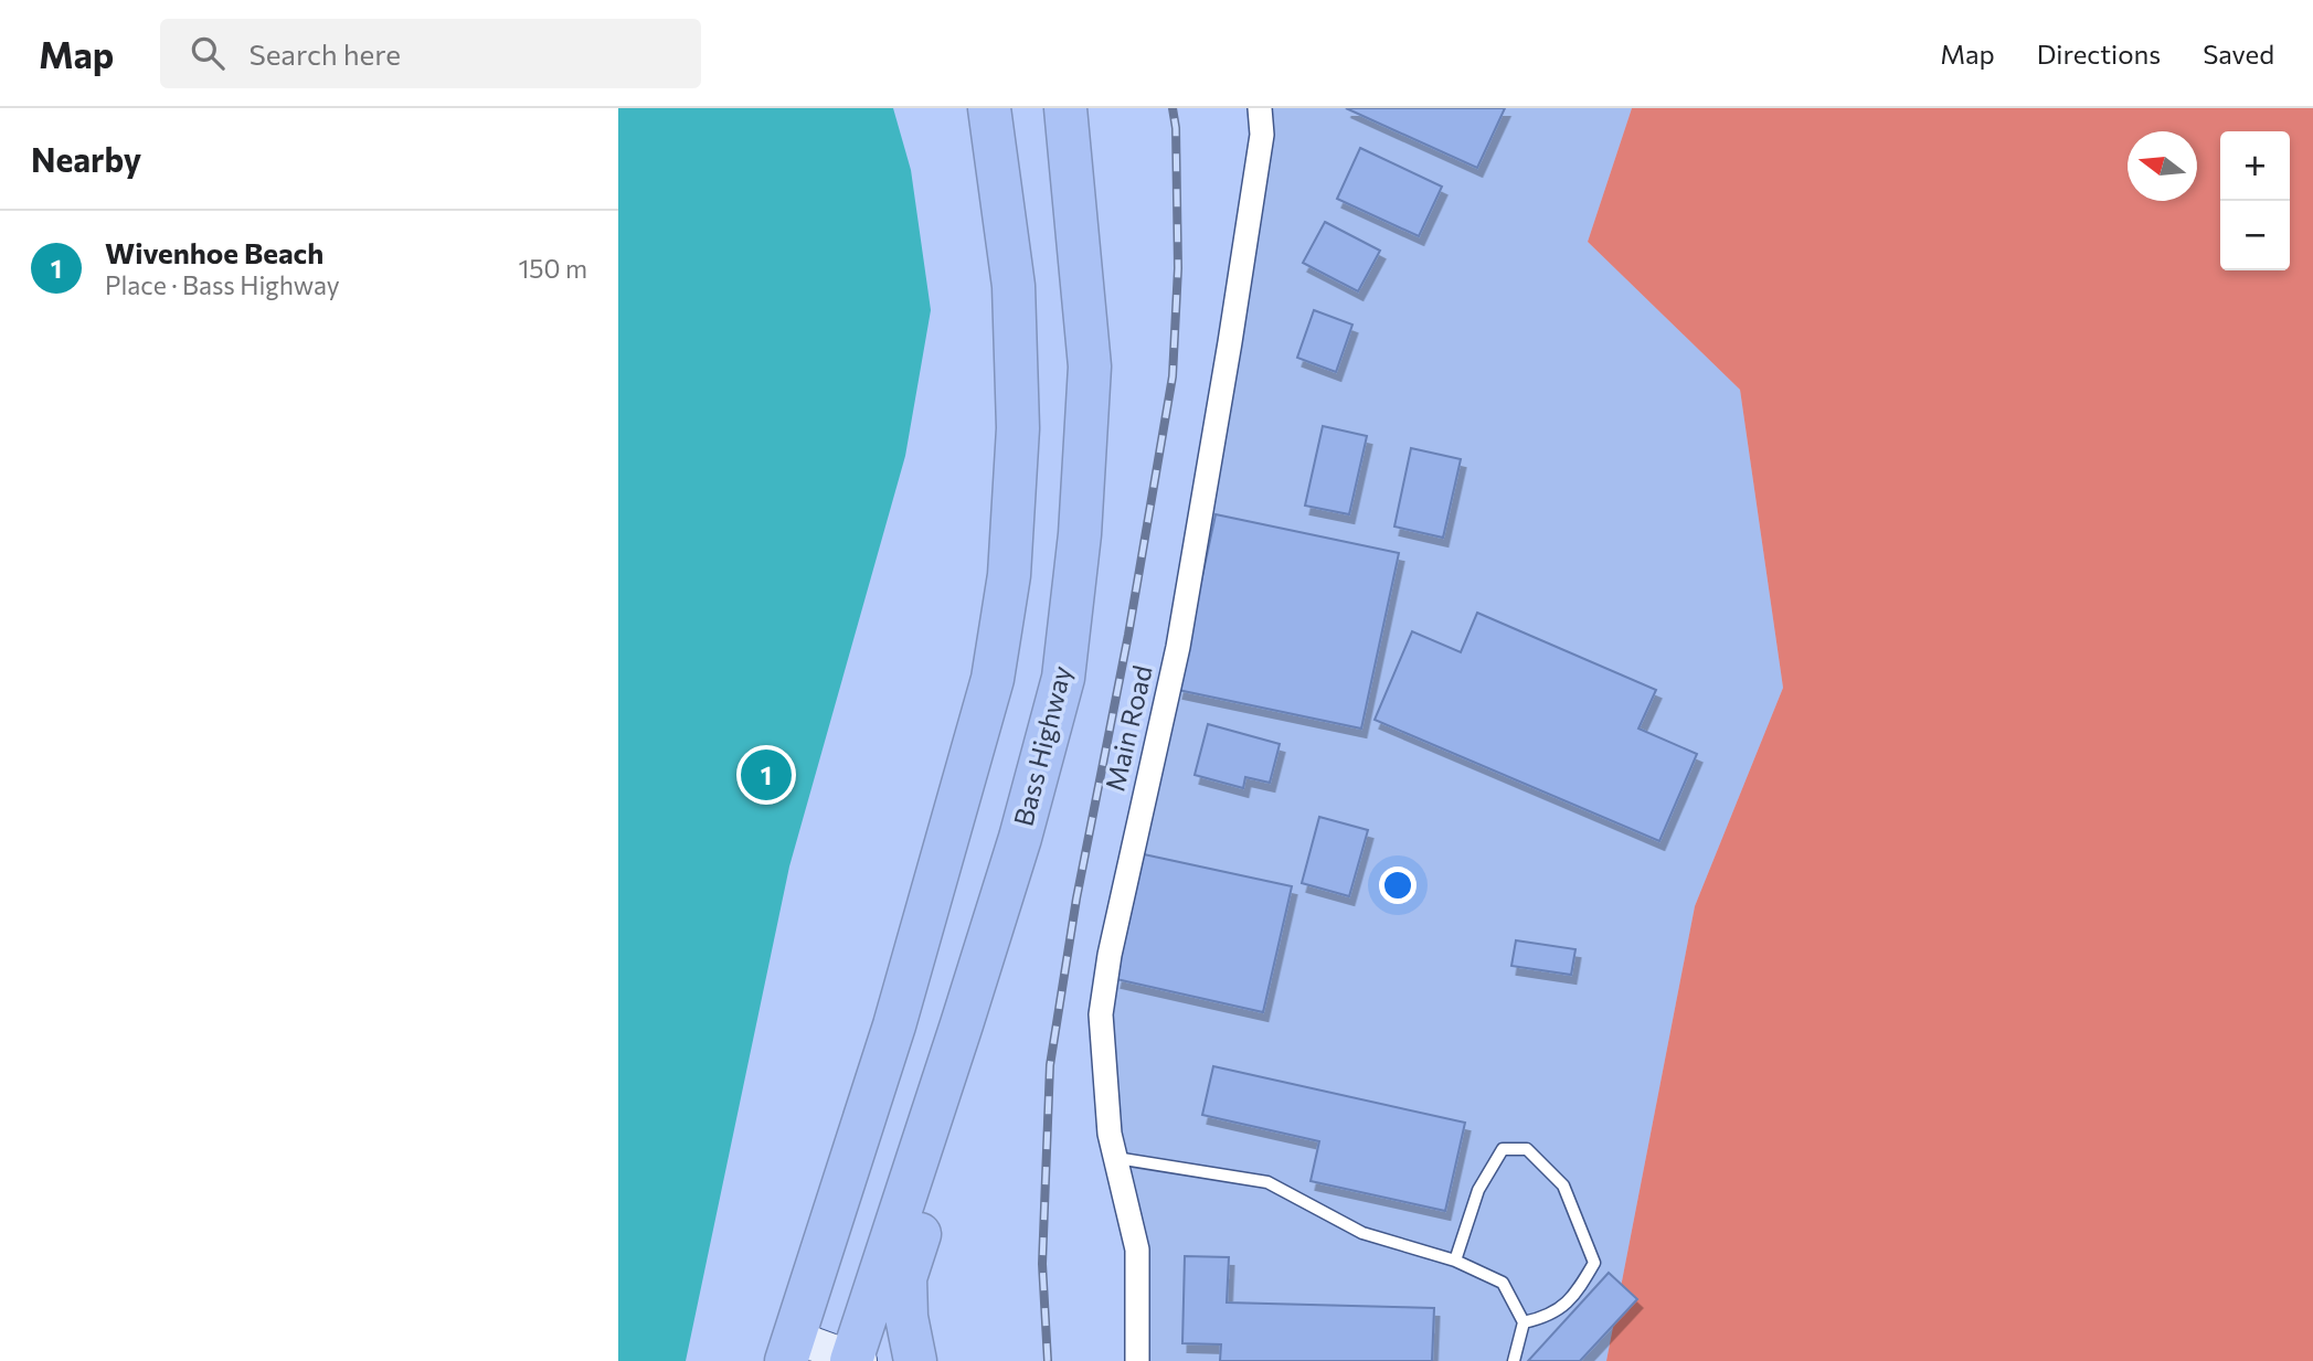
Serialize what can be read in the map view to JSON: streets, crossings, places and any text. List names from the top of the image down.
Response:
{
  "streets": {
    "highway": ["Bass Highway"],
    "street": ["Main Road"]
  },
  "north": "left",
  "page": {
    "header": "Map",
    "search": "Search here",
    "nav": ["Map", "Directions", "Saved"],
    "heading": "Nearby",
    "map_buttons": ["+", "−"],
    "list": [
      {
        "mark": "1",
        "name": "Wivenhoe Beach",
        "note": "Place · Bass Highway",
        "value": "150 m"
      }
    ],
    "pins": "1"
  }
}
